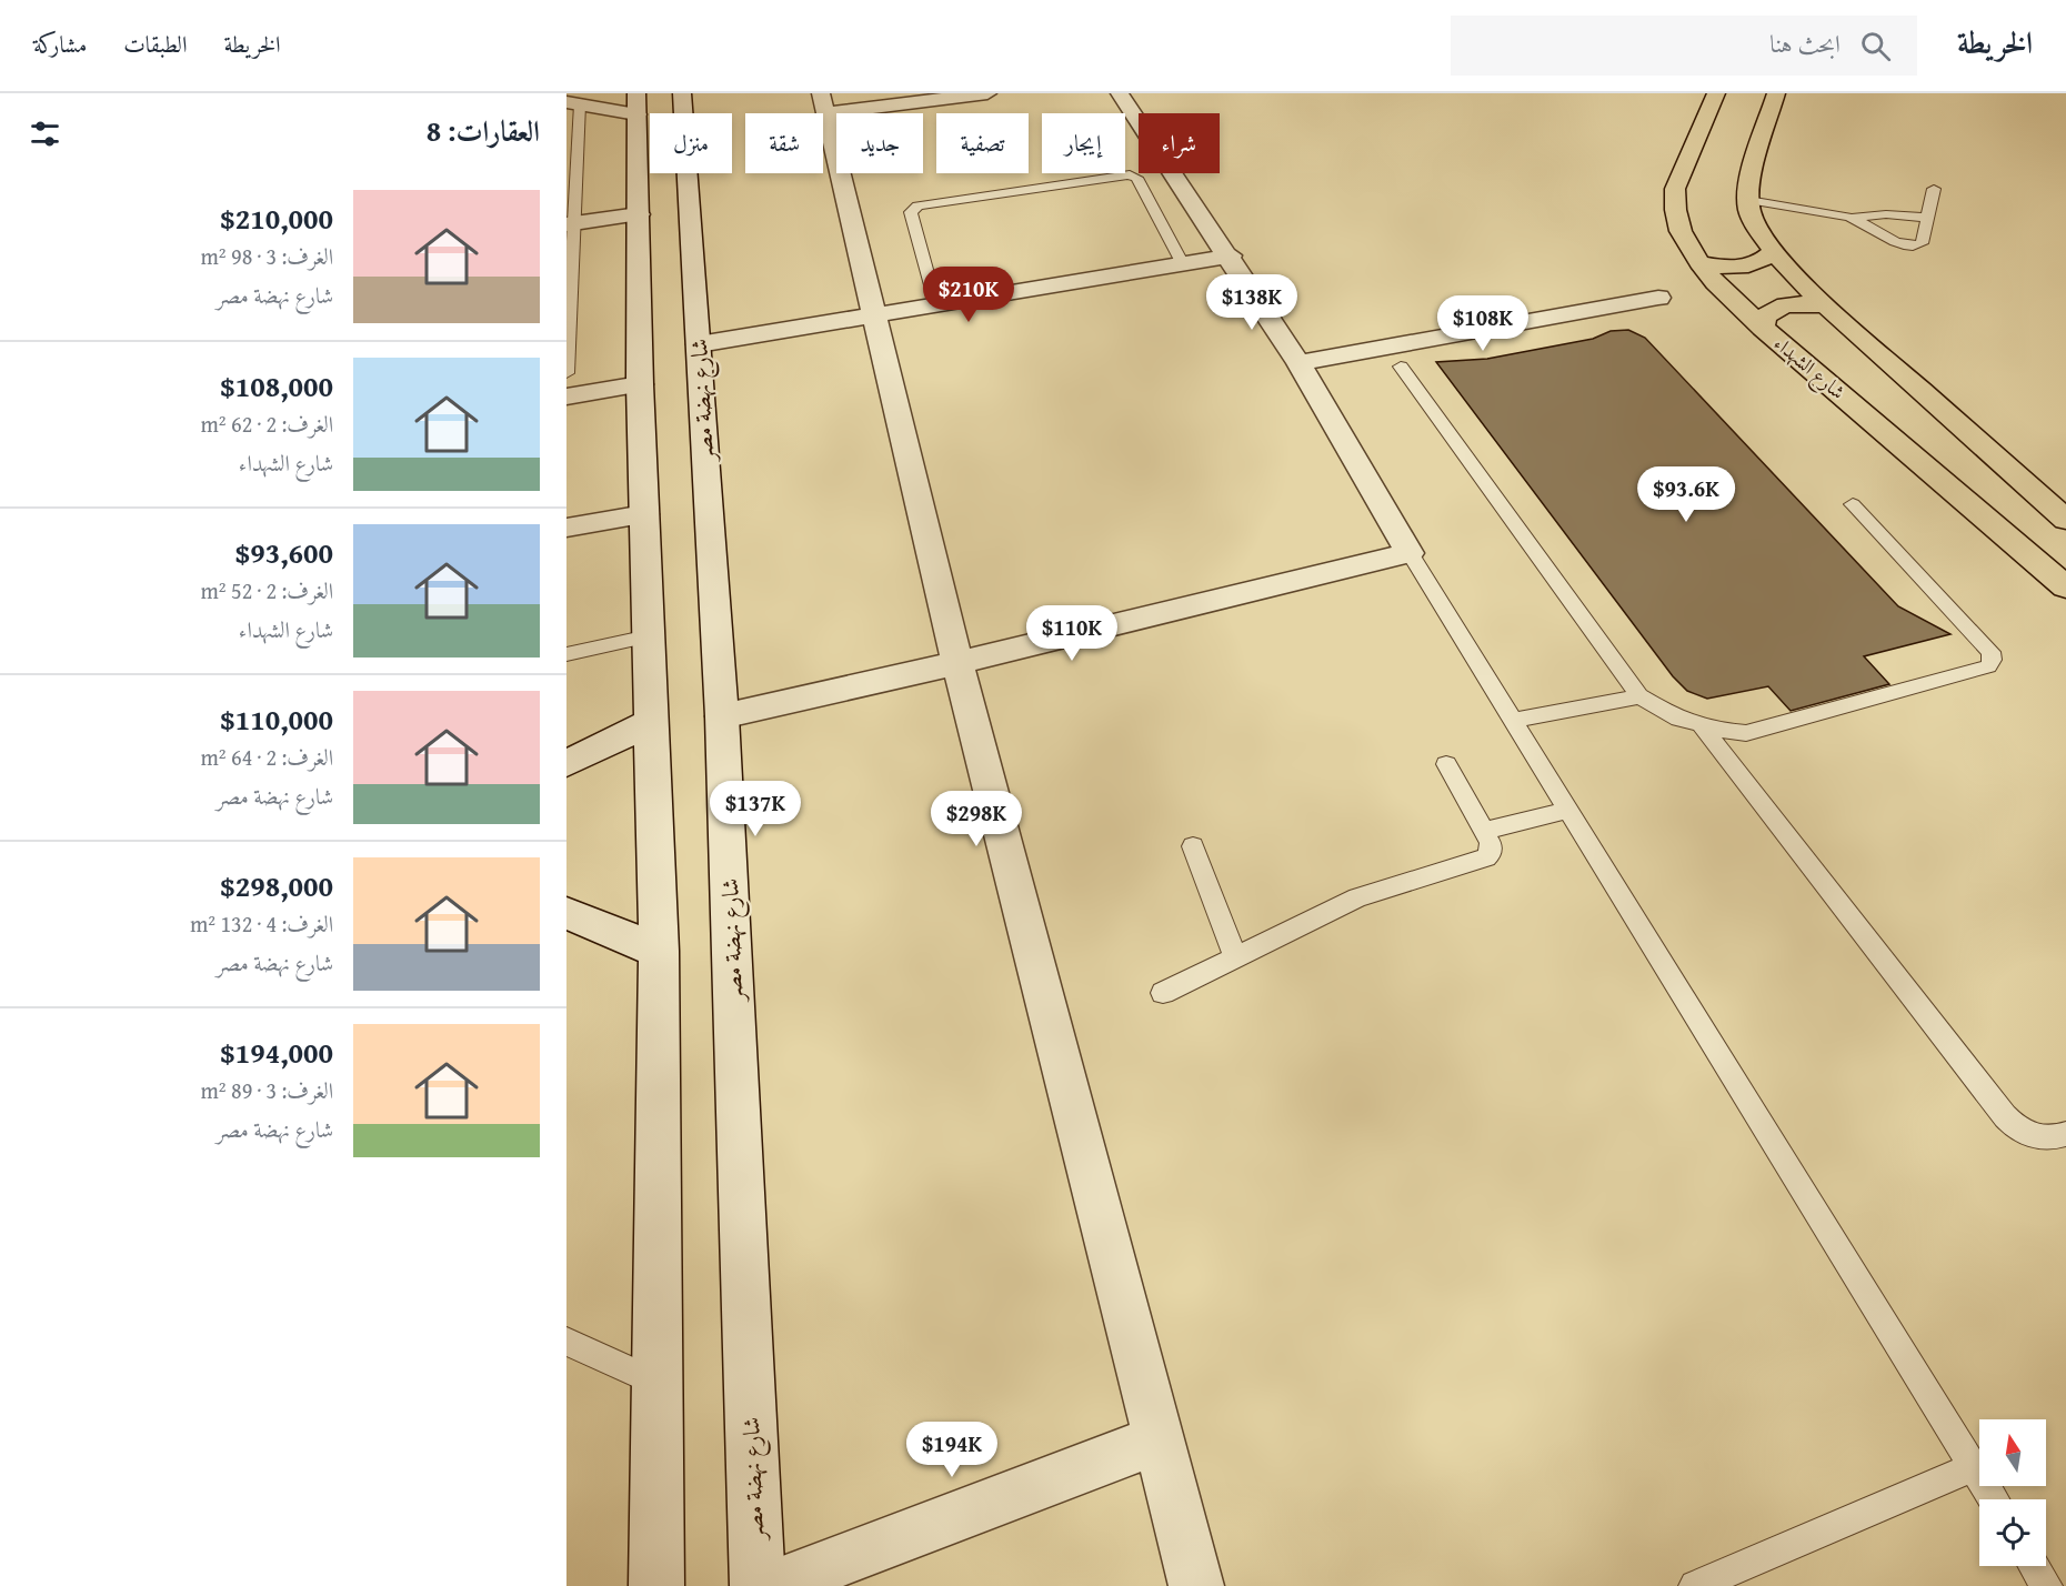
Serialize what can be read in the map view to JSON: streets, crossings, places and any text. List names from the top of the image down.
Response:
{
  "streets": {
    "highway": ["شارع الشهداء"],
    "street": ["شارع نهضة مصر"]
  },
  "north": "top",
  "page": {
    "header": "الخريطة",
    "search": "ابحث هنا",
    "nav": ["الخريطة", "الطبقات", "مشاركة"],
    "heading": "العقارات: 8",
    "chip": [
      "شراء",
      "إيجار",
      "تصفية",
      "جديد",
      "شقة",
      "منزل"
    ],
    "list": [
      {
        "name": "$210,000",
        "note": "الغرف: 3 · 98 m² · شارع نهضة مصر"
      },
      {
        "name": "$108,000",
        "note": "الغرف: 2 · 62 m² · شارع الشهداء"
      },
      {
        "name": "$93,600",
        "note": "الغرف: 2 · 52 m² · شارع الشهداء"
      },
      {
        "name": "$110,000",
        "note": "الغرف: 2 · 64 m² · شارع نهضة مصر"
      },
      {
        "name": "$298,000",
        "note": "الغرف: 4 · 132 m² · شارع نهضة مصر"
      },
      {
        "name": "$194,000",
        "note": "الغرف: 3 · 89 m² · شارع نهضة مصر"
      }
    ],
    "price": [
      "$210K",
      "$138K",
      "$108K",
      "$93.6K",
      "$110K",
      "$137K",
      "$298K",
      "$194K"
    ]
  }
}
